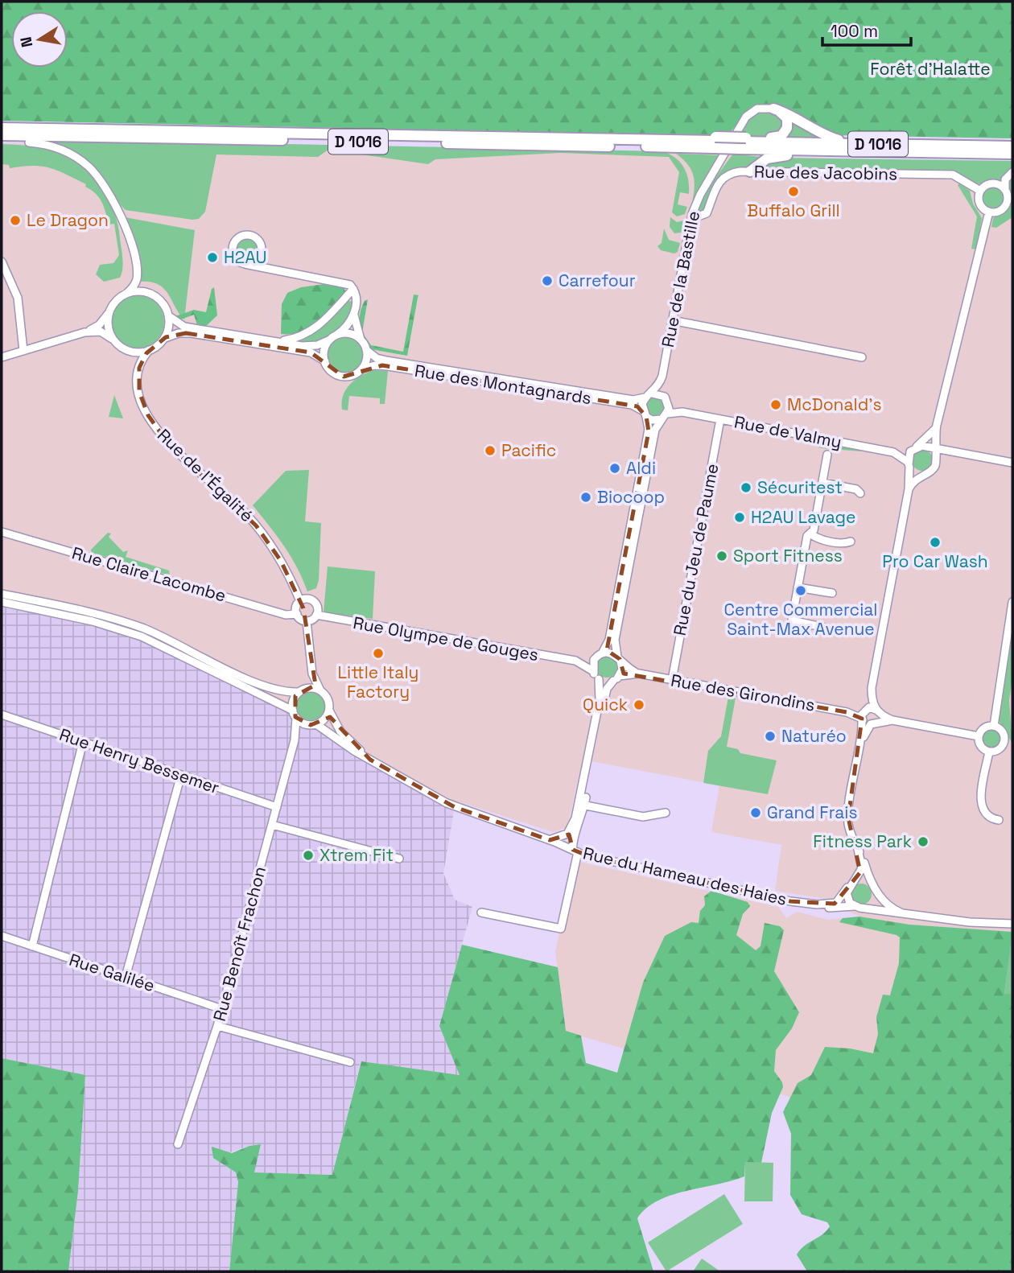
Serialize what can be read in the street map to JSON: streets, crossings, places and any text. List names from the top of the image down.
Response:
{
  "streets": {
    "highway": ["D 1016"],
    "street": [
      "Rue des Jacobins",
      "Rue de la Bastille",
      "Rue des Montagnards",
      "Rue de Valmy",
      "Rue de l'Égalité",
      "Rue du Jeu de Paume",
      "Rue Claire Lacombe",
      "Rue Olympe de Gouges",
      "Rue des Girondins",
      "Rue Henry Bessemer",
      "Rue du Hameau des Haies",
      "Rue Benoît Frachon",
      "Rue Galilée"
    ]
  },
  "crossings": [
    ["Rue des Jacobins", "Rue de la Bastille"],
    ["Rue de la Bastille", "Rue des Montagnards"],
    ["Rue de la Bastille", "Rue de Valmy"],
    ["Rue de la Bastille", "Rue Olympe de Gouges"],
    ["Rue de la Bastille", "Rue des Girondins"],
    ["Rue des Montagnards", "Rue de Valmy"],
    ["Rue de Valmy", "Rue du Jeu de Paume"],
    ["Rue de l'Égalité", "Rue Claire Lacombe"],
    ["Rue de l'Égalité", "Rue Olympe de Gouges"],
    ["Rue du Jeu de Paume", "Rue des Girondins"],
    ["Rue Claire Lacombe", "Rue Olympe de Gouges"],
    ["Rue Olympe de Gouges", "Rue des Girondins"],
    ["Rue Henry Bessemer", "Rue Benoît Frachon"],
    ["Rue du Hameau des Haies", "Rue Benoît Frachon"],
    ["Rue Benoît Frachon", "Rue Galilée"]
  ],
  "parks": ["Forêt d'Halatte"],
  "places": [
    "Buffalo Grill",
    "Le Dragon",
    "H2AU",
    "Carrefour",
    "McDonald's",
    "Pacific",
    "Aldi",
    "Sécuritest",
    "Biocoop",
    "H2AU Lavage",
    "Pro Car Wash",
    "Sport Fitness",
    "Centre Commercial Saint-Max Avenue",
    "Little Italy Factory",
    "Quick",
    "Naturéo",
    "Grand Frais",
    "Fitness Park",
    "Xtrem Fit"
  ],
  "scale_bar": "100 m",
  "north": "left"
}
